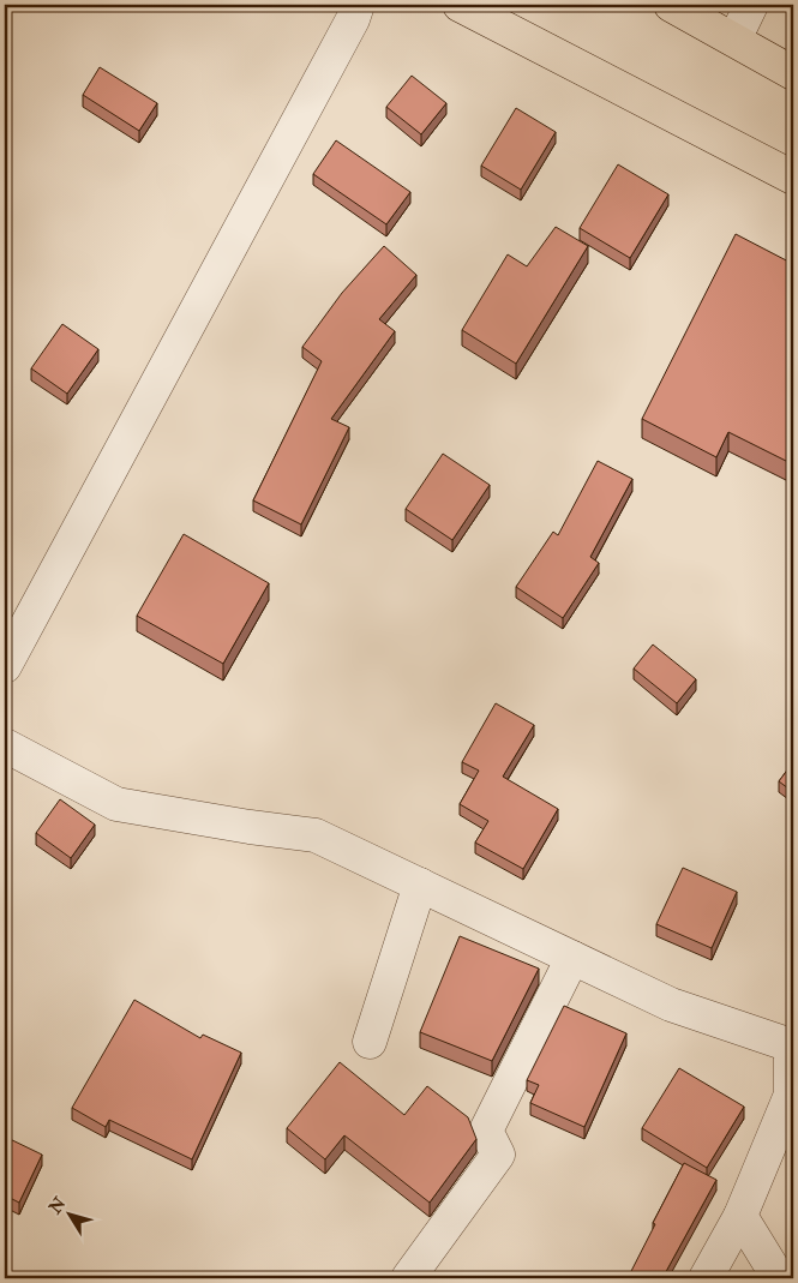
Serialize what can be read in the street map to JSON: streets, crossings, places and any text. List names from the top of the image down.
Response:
{
  "north": "top left"
}
